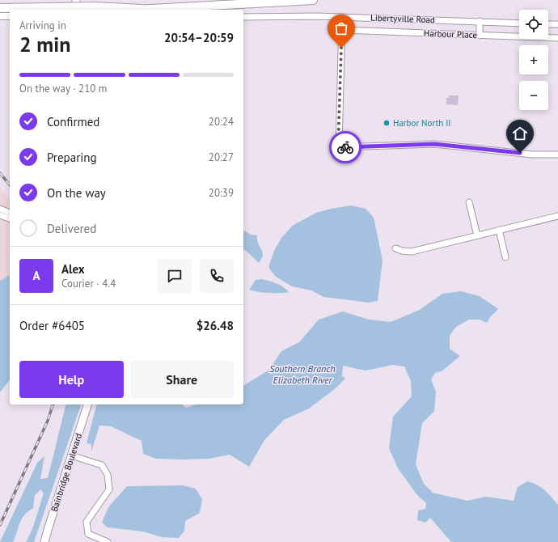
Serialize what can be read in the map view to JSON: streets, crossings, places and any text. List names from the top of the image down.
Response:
{
  "streets": {
    "main road": ["Bainbridge Boulevard"],
    "street": ["Libertyville Road", "Harbour Place"]
  },
  "water": ["Southern Branch Elizabeth River"],
  "places": ["Harbor North II"],
  "page": {
    "map_buttons": ["+", "−"],
    "heading": ["2 min", "Arriving in", "20:54–20:59"],
    "panel": [
      "Alex",
      "Courier · 4.4",
      "Order #6405",
      "$26.48"
    ],
    "bar": "On the way · 210 m",
    "list": [
      ["Confirmed", "20:24"],
      ["Preparing", "20:27"],
      ["On the way", "20:39"],
      "Delivered"
    ],
    "round": "A",
    "buttons": ["Help", "Share"]
  }
}
